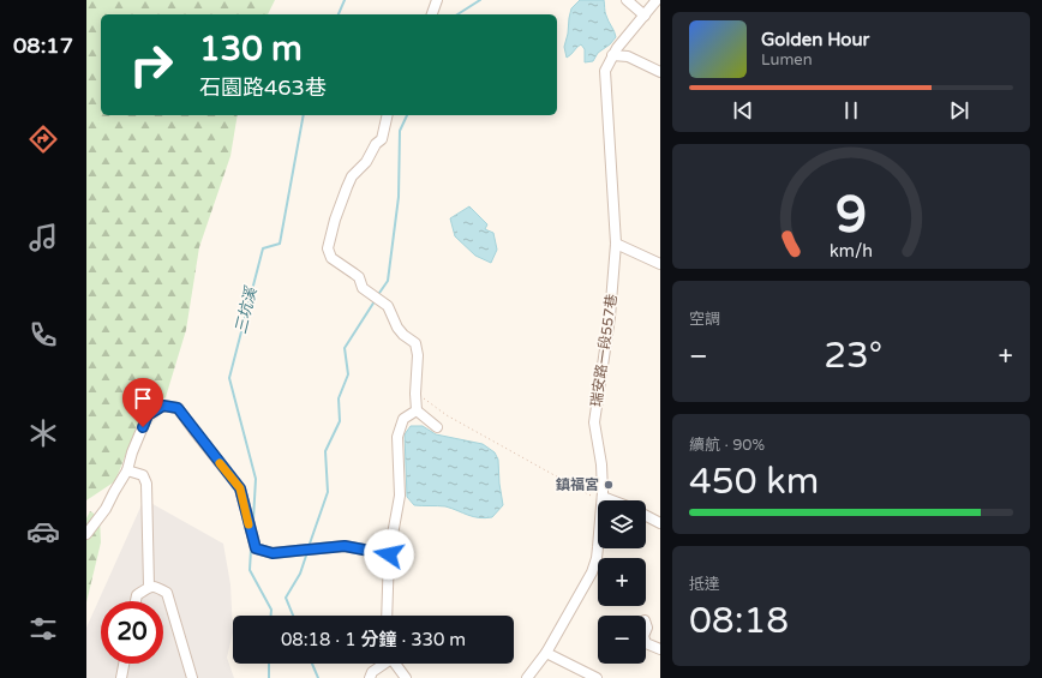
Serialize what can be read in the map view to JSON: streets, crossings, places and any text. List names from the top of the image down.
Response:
{
  "streets": {
    "street": ["瑞安路一段557巷"]
  },
  "water": ["三坑溪"],
  "places": ["鎮福宮"],
  "page": {
    "tabs": "08:17",
    "turn": ["130 m", "石園路463巷"],
    "song": ["Golden Hour", "Lumen"],
    "tile": [
      "空調",
      ["續航 · 90%", "450 km"],
      ["抵達", "08:18"]
    ],
    "heat": ["−", "23°", "+"],
    "map_buttons": ["+", "−"],
    "limit": "20",
    "trip": "08:18 · 1 分鐘 · 330 m",
    "gauge": ["9", "km/h"]
  }
}
